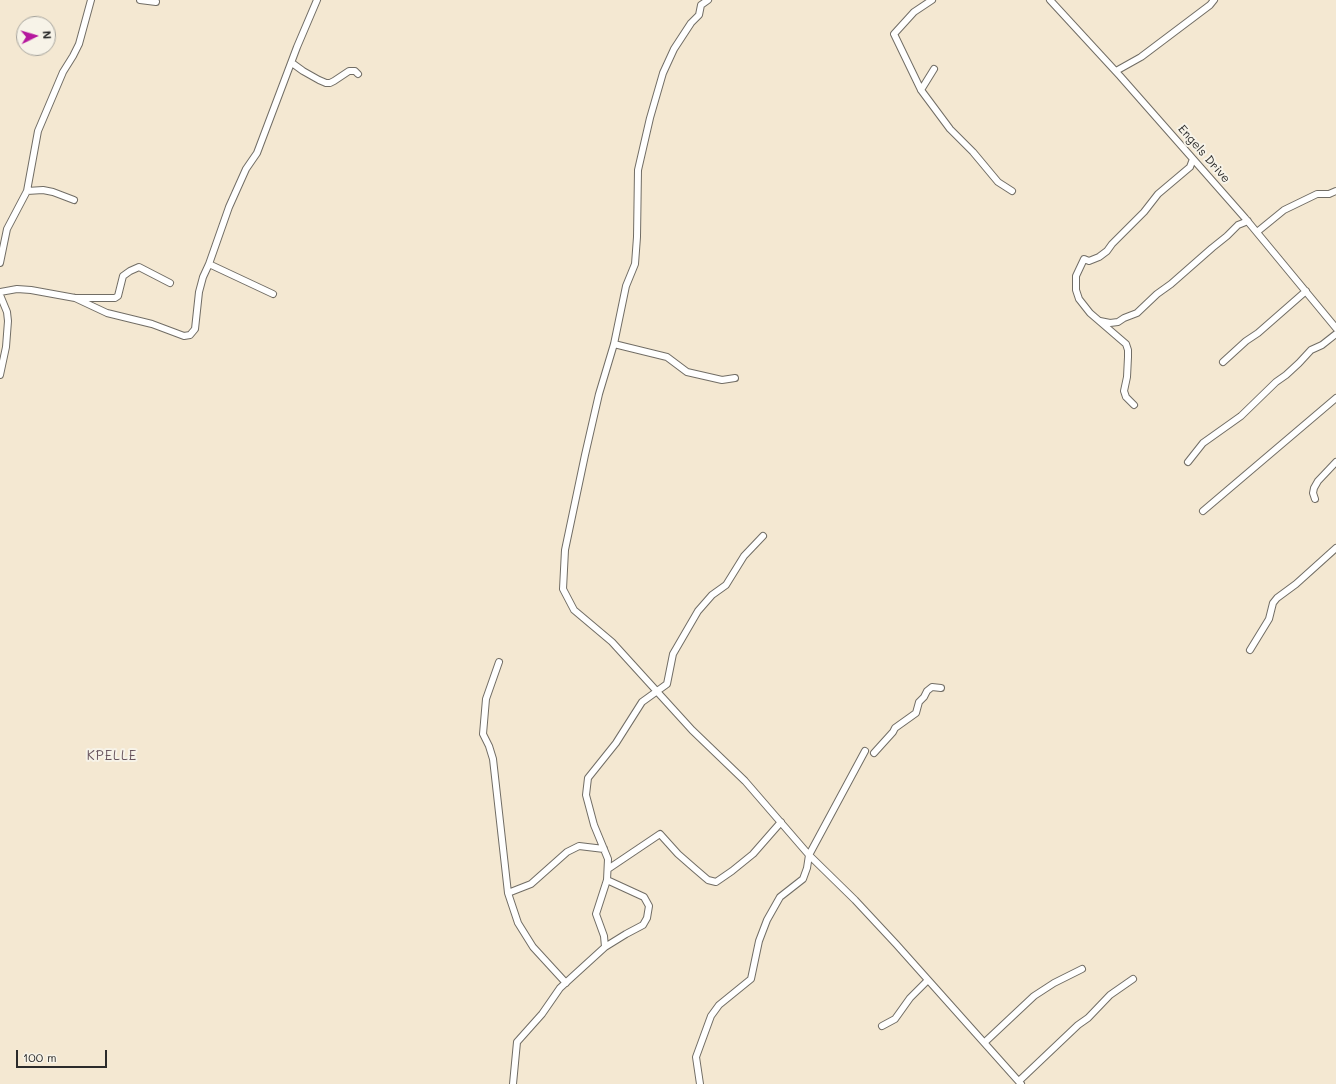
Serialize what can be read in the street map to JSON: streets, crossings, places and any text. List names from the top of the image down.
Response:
{
  "streets": {
    "street": ["Engels Drive"]
  },
  "districts": ["KPELLE"],
  "scale_bar": "100 m",
  "north": "right"
}
